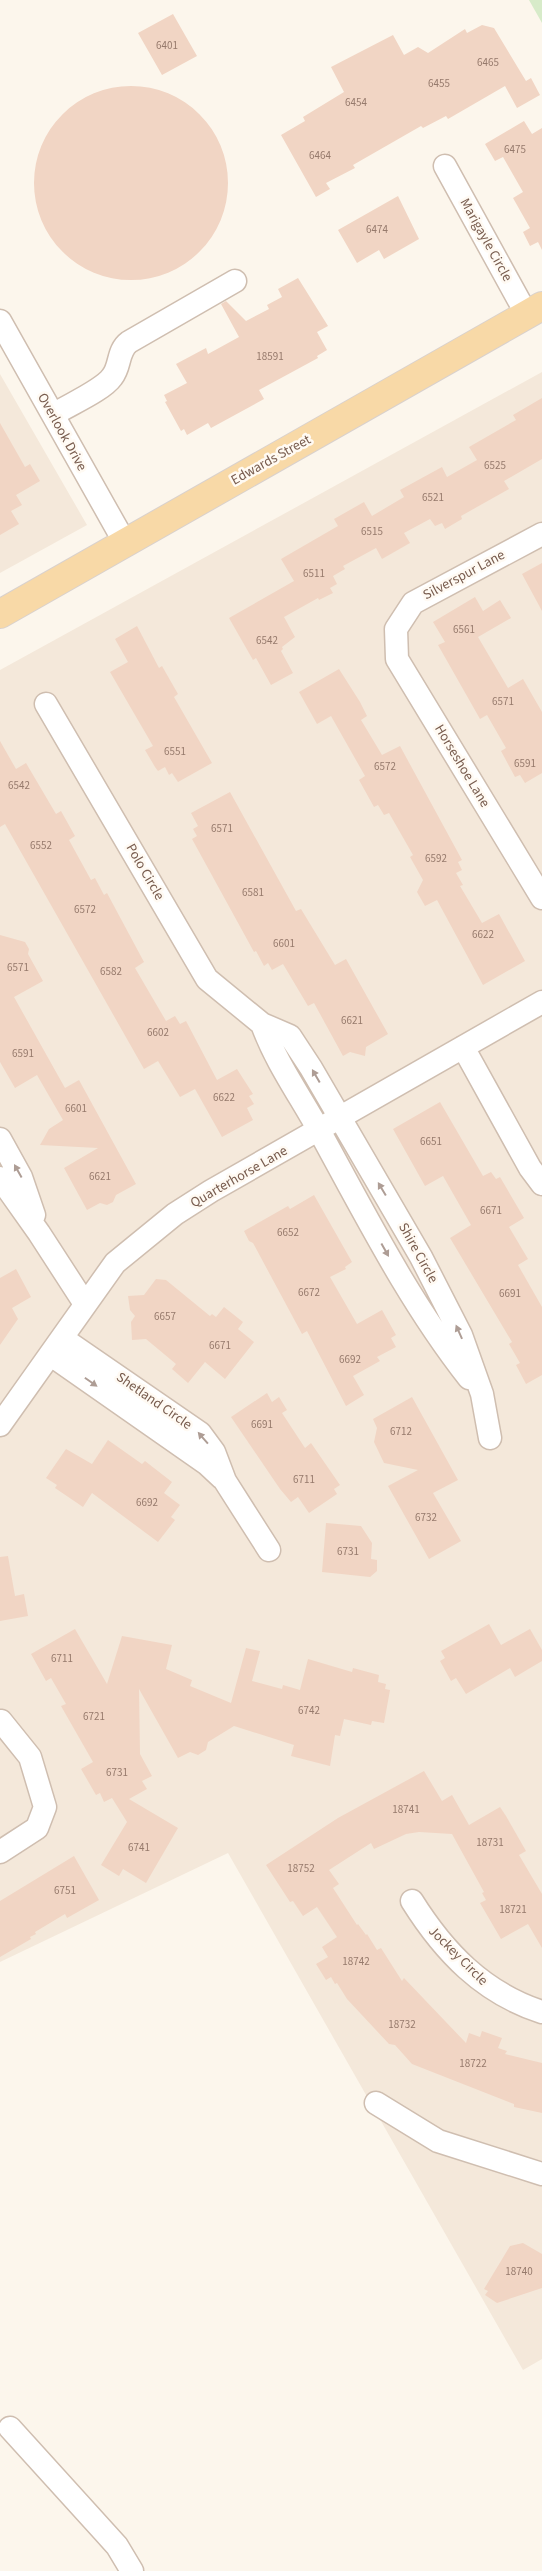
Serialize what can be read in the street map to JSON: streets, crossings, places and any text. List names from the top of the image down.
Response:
{
  "streets": {
    "main road": ["Edwards Street"],
    "street": [
      "Marigayle Circle",
      "Overlook Drive",
      "Silverspur Lane",
      "Horseshoe Lane",
      "Polo Circle",
      "Quarterhorse Lane",
      "Shire Circle",
      "Shetland Circle",
      "Jockey Circle"
    ]
  },
  "crossings": [
    ["Marigayle Circle", "Edwards Street"],
    ["Overlook Drive", "Edwards Street"],
    ["Silverspur Lane", "Horseshoe Lane"],
    ["Polo Circle", "Quarterhorse Lane"],
    ["Polo Circle", "Shire Circle"],
    ["Quarterhorse Lane", "Shire Circle"],
    ["Quarterhorse Lane", "Shetland Circle"]
  ],
  "house_numbers": [
    "6401",
    "6465",
    "6455",
    "6454",
    "6475",
    "6464",
    "6474",
    "18591",
    "6525",
    "6521",
    "6515",
    "6511",
    "6561",
    "6542",
    "6571",
    "6551",
    "6591",
    "6572",
    "6542",
    "6571",
    "6552",
    "6592",
    "6581",
    "6572",
    "6622",
    "6601",
    "6571",
    "6582",
    "6621",
    "6602",
    "6591",
    "6622",
    "6601",
    "6651",
    "6621",
    "6671",
    "6652",
    "6672",
    "6691",
    "6657",
    "6671",
    "6692",
    "6691",
    "6712",
    "6711",
    "6692",
    "6732",
    "6731",
    "6711",
    "6742",
    "6721",
    "6731",
    "18741",
    "18731",
    "6741",
    "18752",
    "6751",
    "18721",
    "18742",
    "18732",
    "18722",
    "18740"
  ]
}
